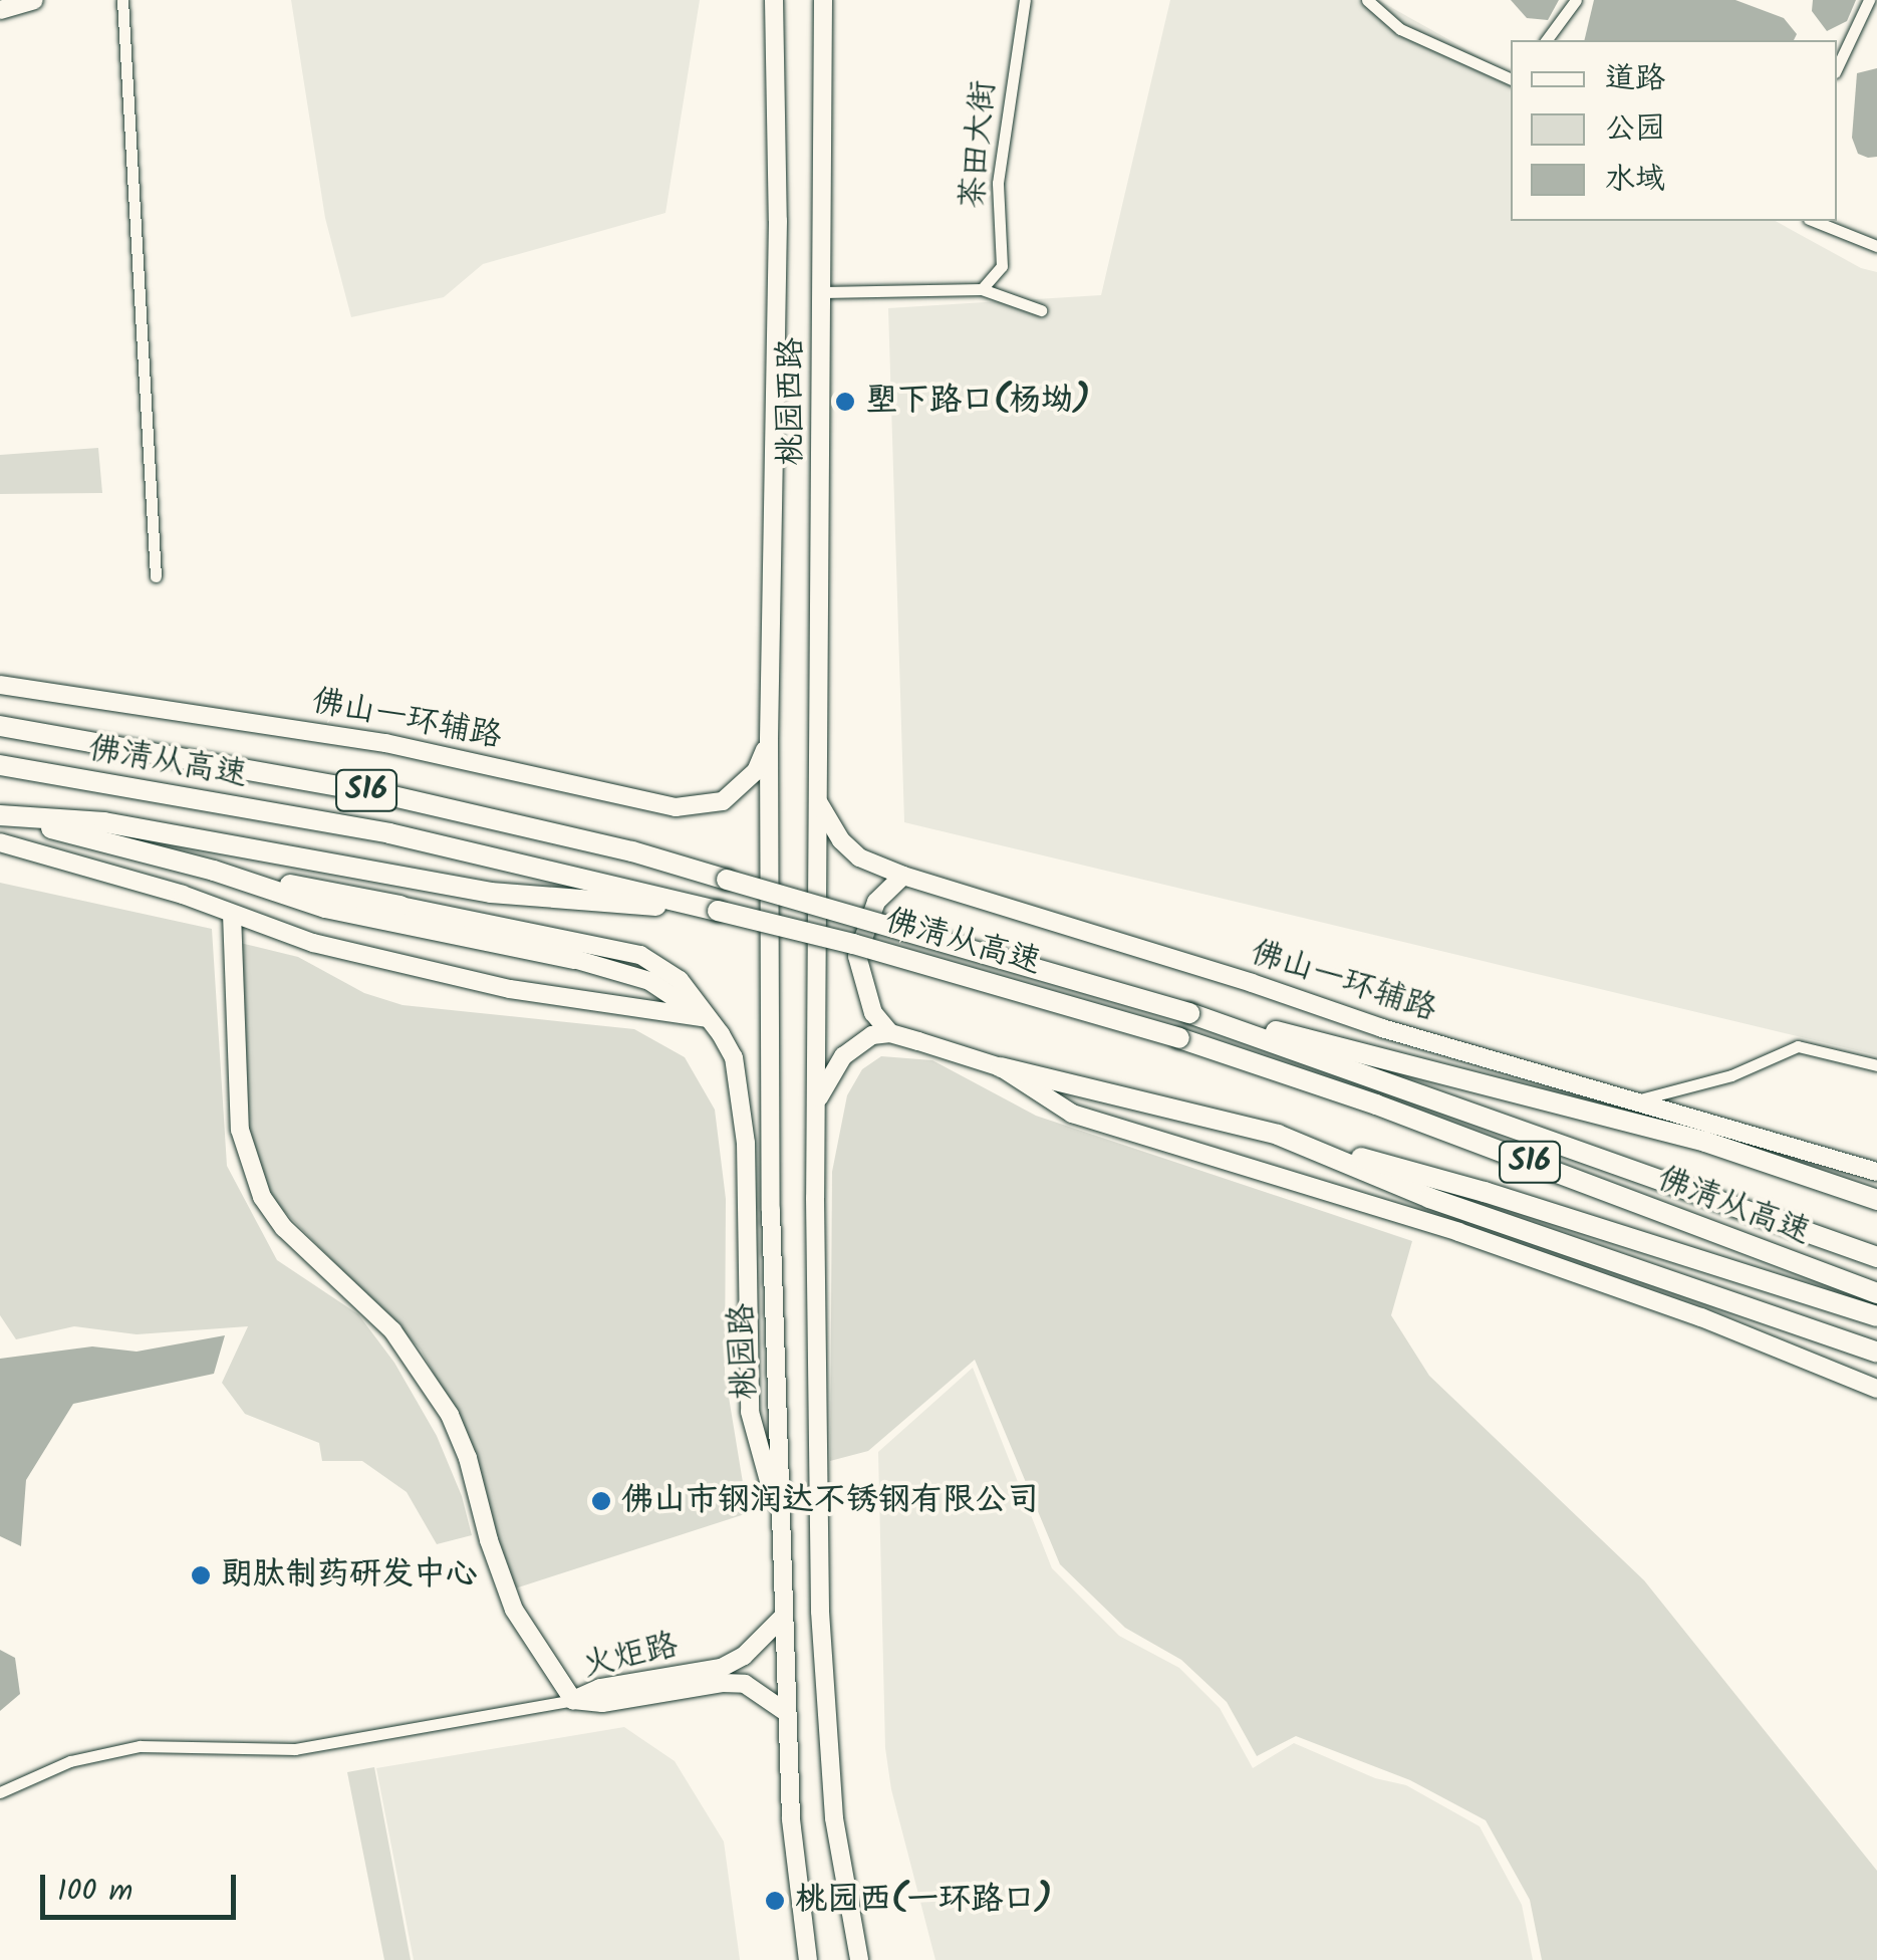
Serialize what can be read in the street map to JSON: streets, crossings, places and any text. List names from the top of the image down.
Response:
{
  "streets": {
    "highway": ["佛清从高速", "S16"],
    "main road": [
      "桃园西路",
      "佛山一环辅路",
      "桃园路",
      "火炬路"
    ],
    "street": ["茶田大街"]
  },
  "crossings": [
    ["桃园西路", "佛山一环辅路"],
    ["桃园西路", "桃园路"],
    ["佛山一环辅路", "桃园路"],
    ["桃园路", "火炬路"]
  ],
  "places": [
    "塱下路口(杨坳)",
    "佛山市钢润达不锈钢有限公司",
    "朗肽制药研发中心",
    "桃园西(一环路口)"
  ],
  "legend": ["道路", "公园", "水域"],
  "scale_bar": "100 m"
}
